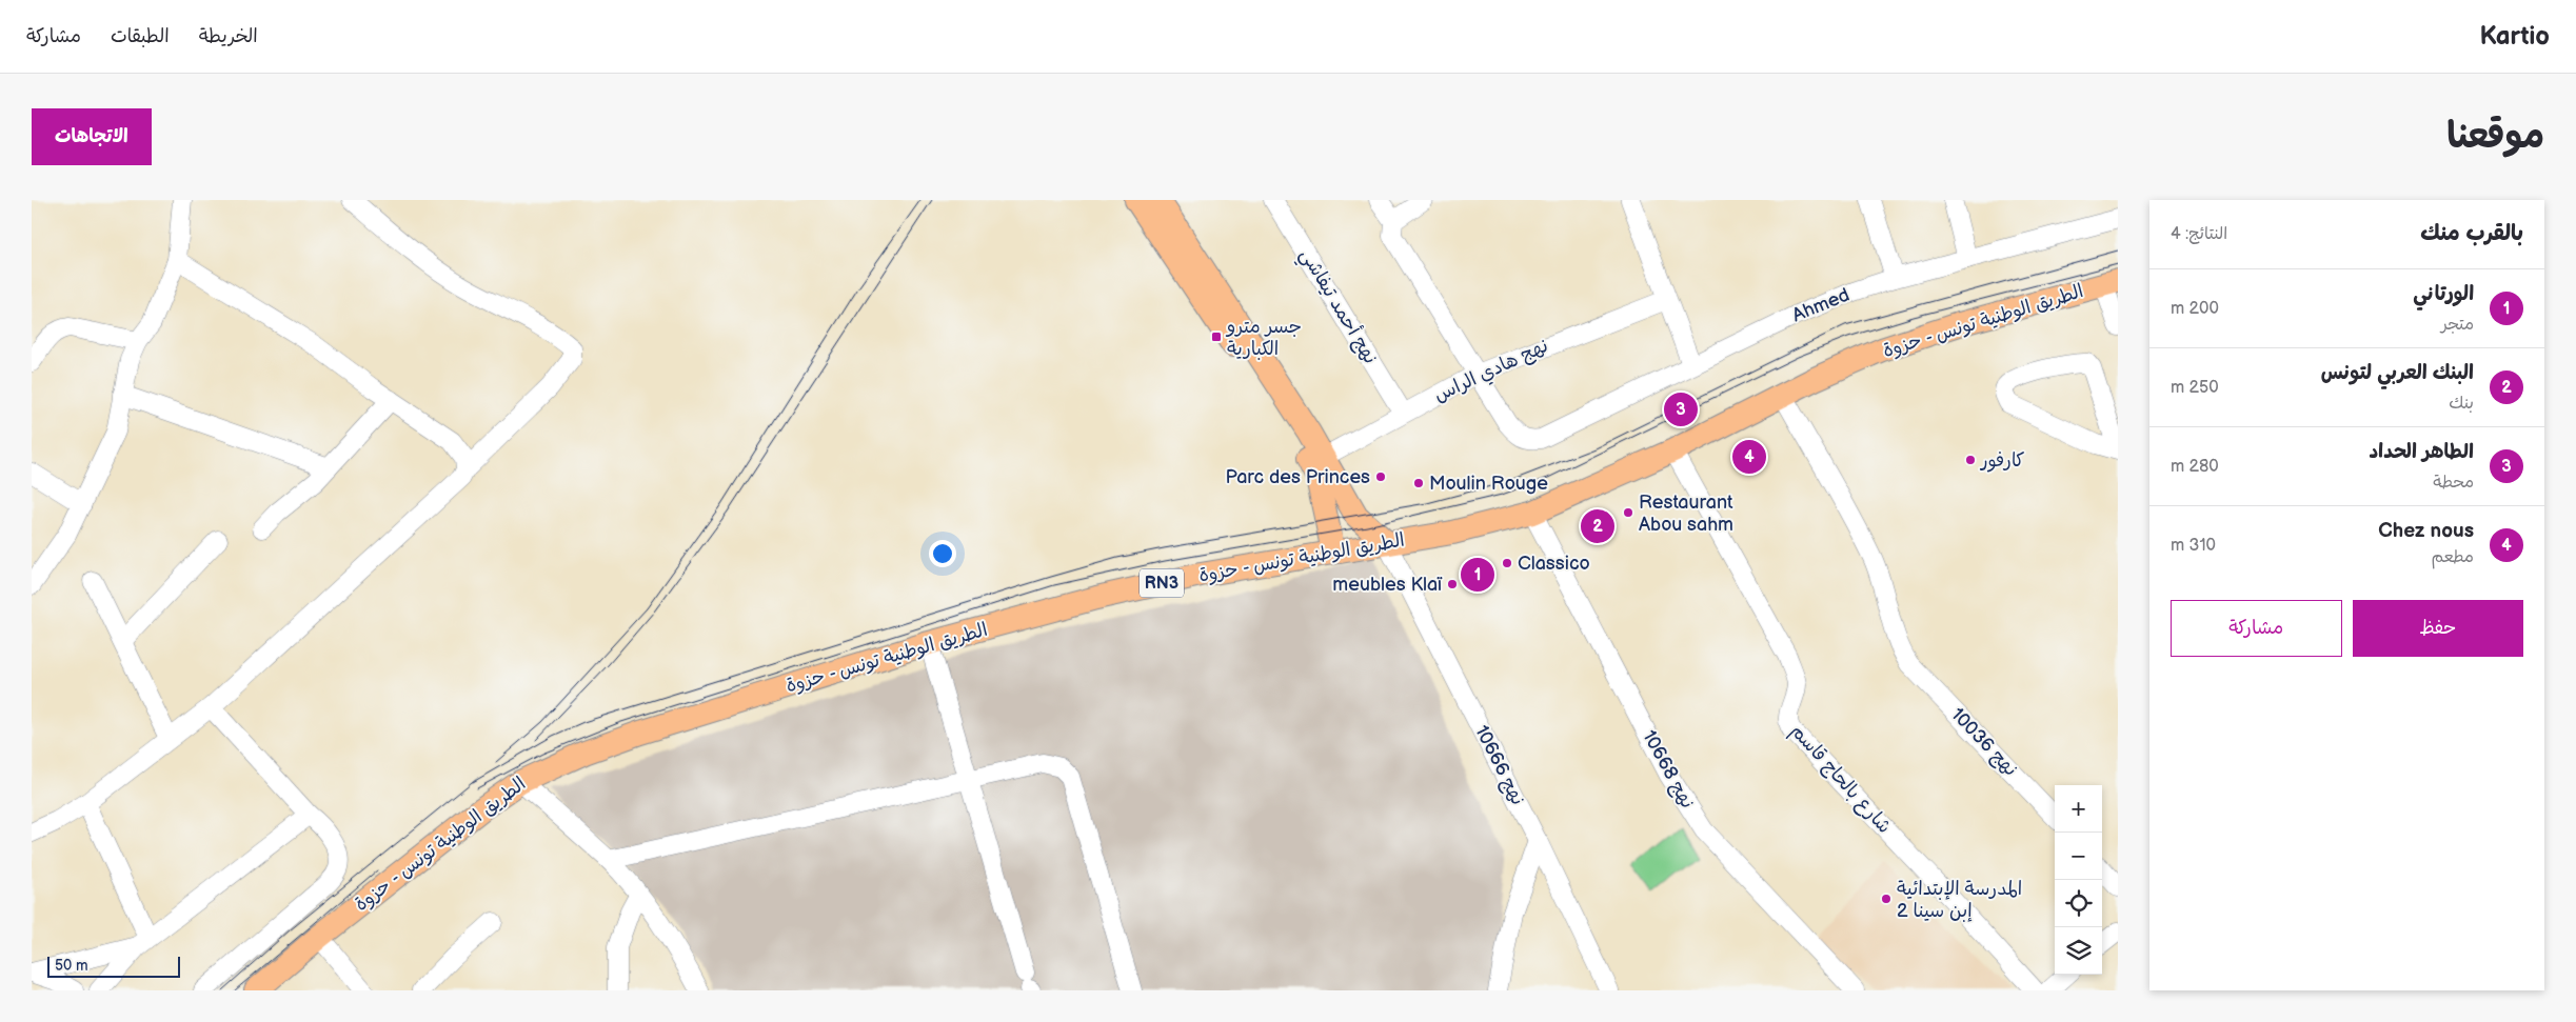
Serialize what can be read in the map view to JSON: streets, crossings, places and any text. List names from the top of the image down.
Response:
{
  "streets": {
    "main road": ["الطريق الوطنية تونس - حزوة", "RN3"],
    "street": [
      "Ahmed",
      "نهج أحمد تيفاشي",
      "نهج هادي الراس",
      "نهج 10036",
      "نهج 10666",
      "نهج 10668",
      "شارع بالحاج قاسم"
    ]
  },
  "crossings": [
    ["Ahmed", "نهج هادي الراس"],
    ["نهج أحمد تيفاشي", "نهج هادي الراس"],
    ["الطريق الوطنية تونس - حزوة", "نهج 10036"],
    ["الطريق الوطنية تونس - حزوة", "نهج 10666"],
    ["الطريق الوطنية تونس - حزوة", "نهج 10668"],
    ["الطريق الوطنية تونس - حزوة", "شارع بالحاج قاسم"]
  ],
  "places": {
    "transit": ["جسر مترو الكبارية"],
    "other": [
      "كارفور",
      "Parc des Princes",
      "Moulin Rouge",
      "Restaurant Abou sahm",
      "Classico",
      "meubles Klaï",
      "المدرسة الإبتدائية إبن سينا 2"
    ]
  },
  "scale_bar": "50 m",
  "page": {
    "header": "Kartio",
    "nav": ["الخريطة", "الطبقات", "مشاركة"],
    "title": "موقعنا",
    "buttons": [
      "الاتجاهات",
      ["حفظ", "مشاركة"]
    ],
    "heading": ["بالقرب منك", "النتائج: 4"],
    "list": [
      {
        "mark": "1",
        "name": "الورتاني",
        "note": "متجر",
        "value": "200 m"
      },
      {
        "mark": "2",
        "name": "البنك العربي لتونس",
        "note": "بنك",
        "value": "250 m"
      },
      {
        "mark": "3",
        "name": "الطاهر الحداد",
        "note": "محطة",
        "value": "280 m"
      },
      {
        "mark": "4",
        "name": "Chez nous",
        "note": "مطعم",
        "value": "310 m"
      }
    ],
    "pins": [
      "3",
      "4",
      "2",
      "1"
    ],
    "map_buttons": ["+", "−"],
    "scale": "50 m"
  }
}
